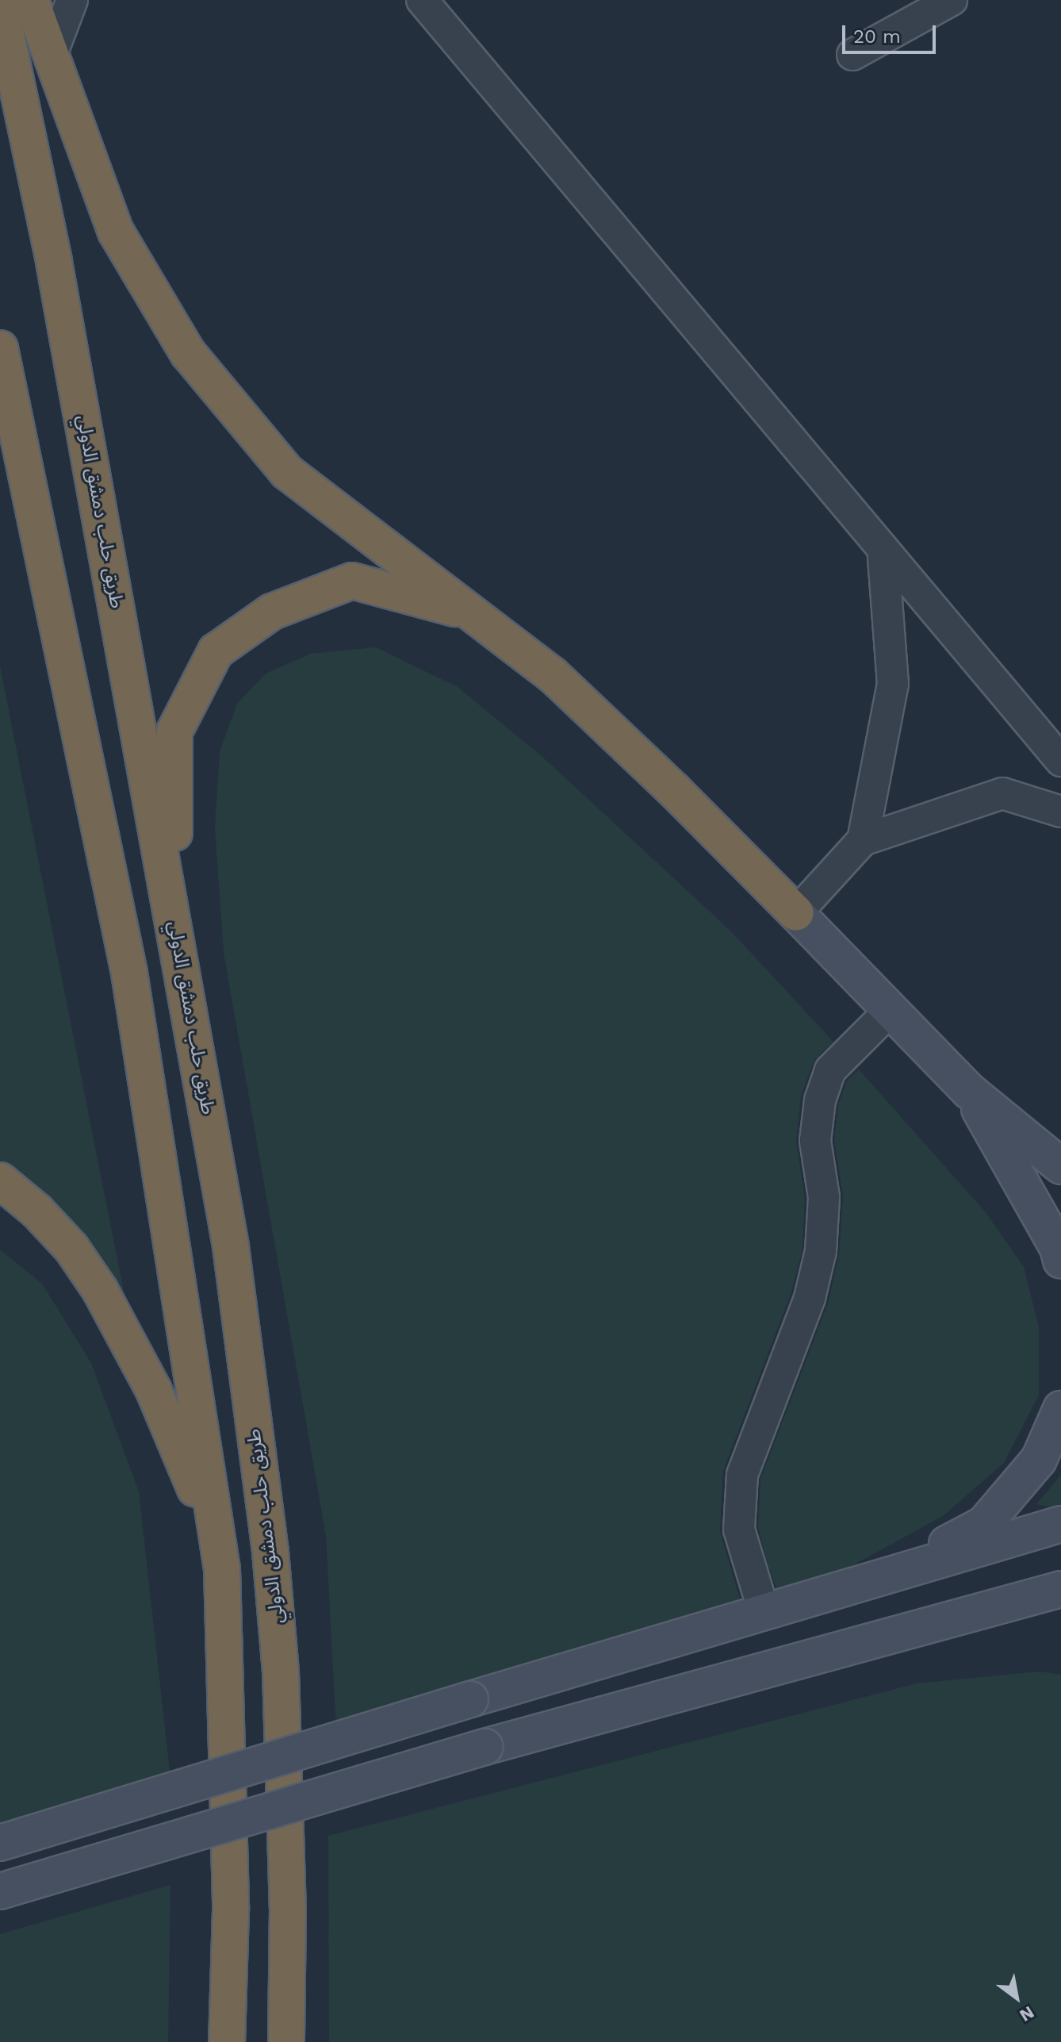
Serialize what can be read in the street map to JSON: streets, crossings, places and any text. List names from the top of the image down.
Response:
{
  "streets": {
    "highway": ["طريق حلب دمشق الدولي"]
  },
  "scale_bar": "20 m",
  "north": "bottom right"
}
